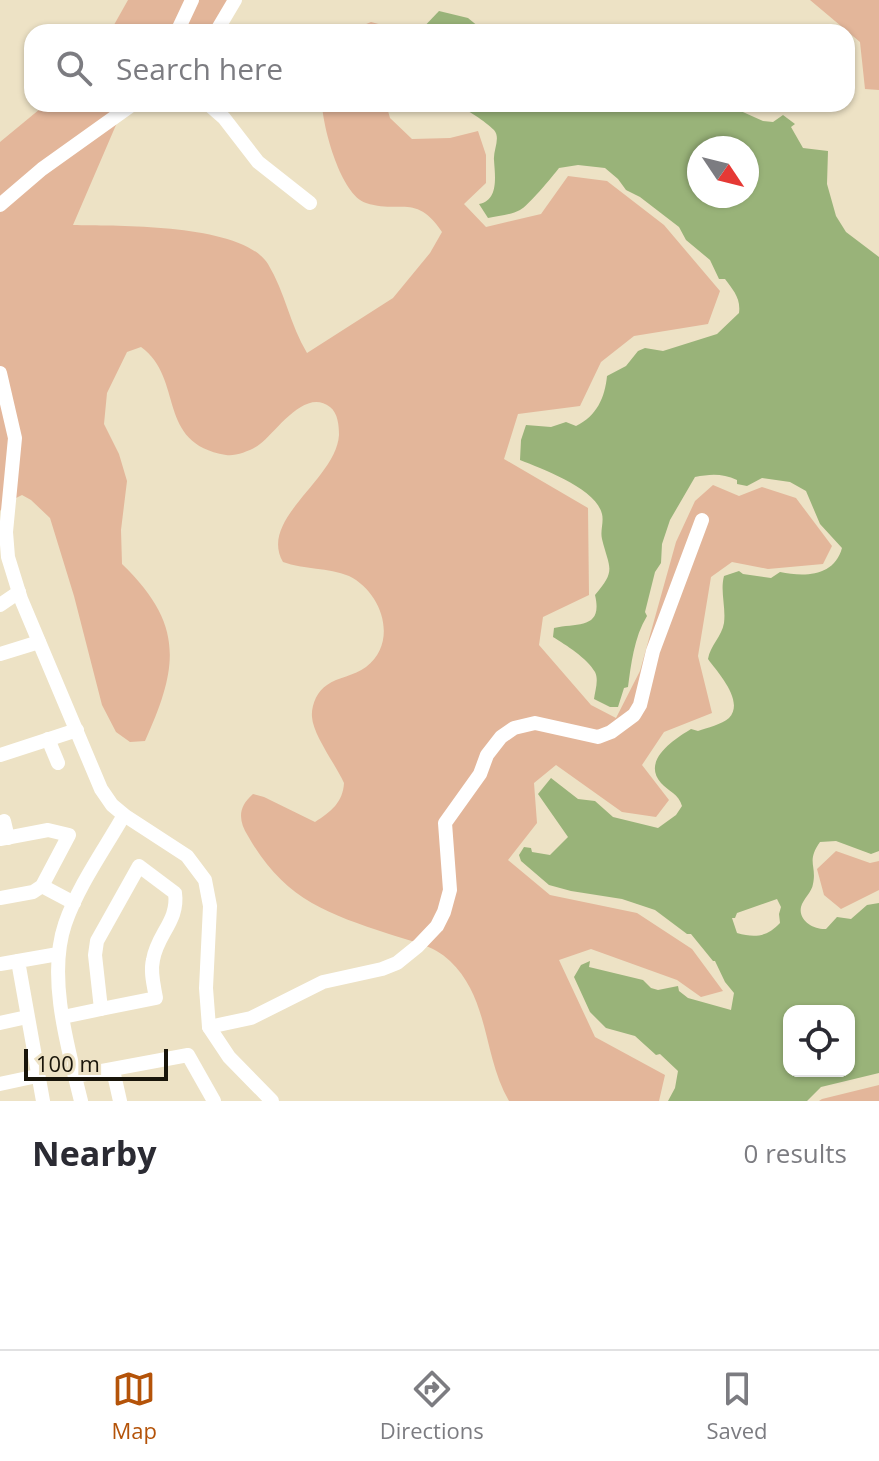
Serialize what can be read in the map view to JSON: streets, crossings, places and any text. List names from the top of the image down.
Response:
{
  "scale_bar": "100 m",
  "north": "bottom right",
  "page": {
    "search": "Search here",
    "scale": "100 m",
    "heading": ["Nearby", "0 results"],
    "nav": ["Map", "Directions", "Saved"]
  }
}
